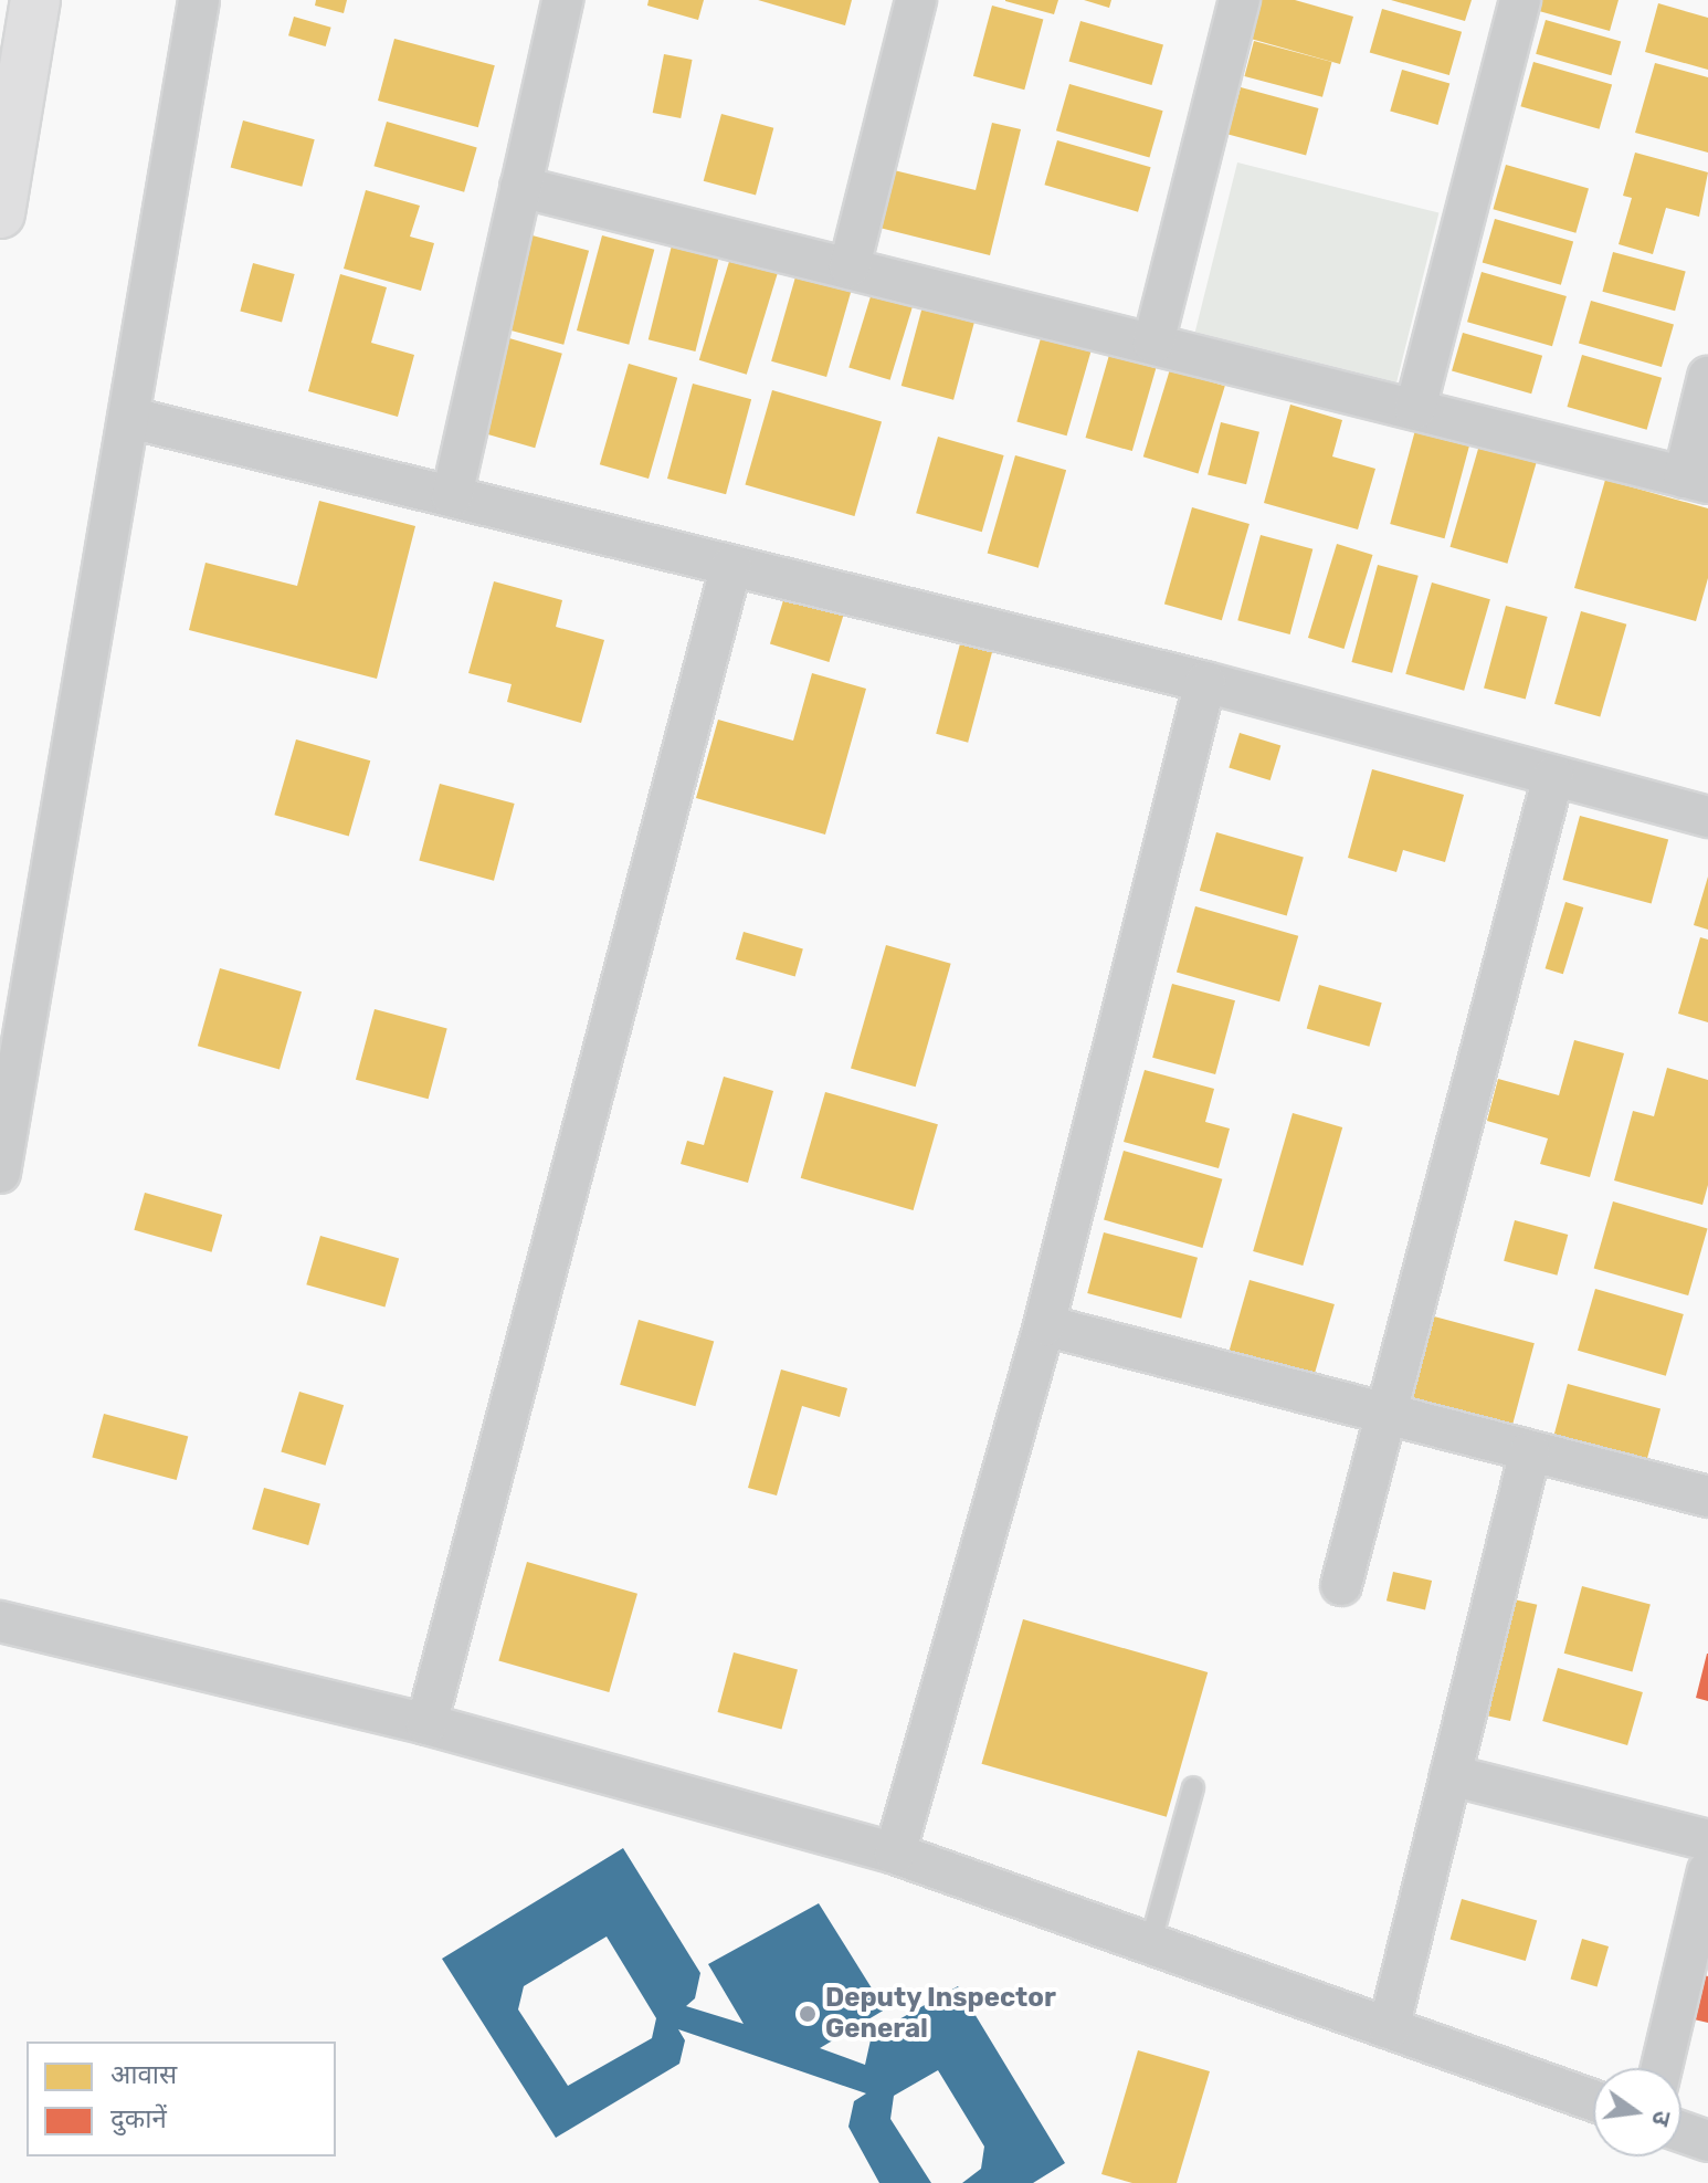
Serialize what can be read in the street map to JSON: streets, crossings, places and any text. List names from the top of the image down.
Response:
{
  "places": ["Deputy Inspector General"],
  "legend": ["आवास", "दुकानें"],
  "north": "right"
}
